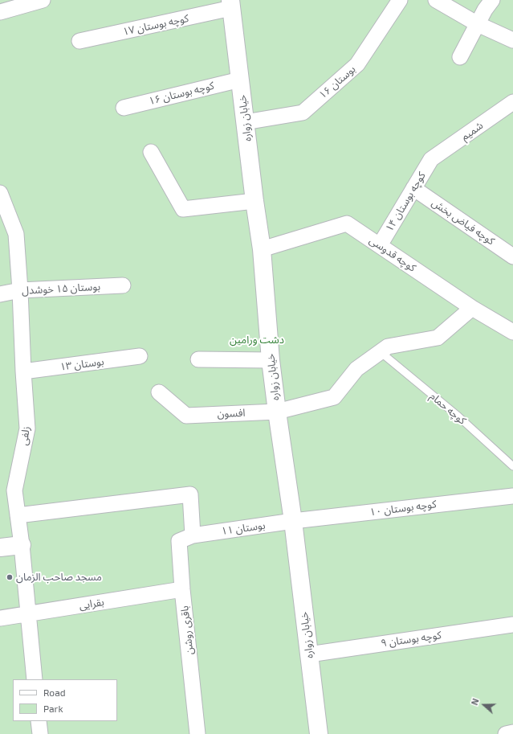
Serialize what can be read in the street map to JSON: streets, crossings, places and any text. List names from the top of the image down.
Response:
{
  "streets": {
    "street": [
      "کوچه بوستان ۱۷",
      "بوستان ۱۶",
      "کوچه بوستان ۱۶",
      "خیابان زواره",
      "شمیم",
      "کوچه بوستان ۱۴",
      "کوچه فیاض بخش",
      "کوچه قدوسی",
      "بوستان ۱۵ خوشدل",
      "بوستان ۱۳",
      "افسون",
      "زلفی",
      "کوچه بوستان ۱۰",
      "بوستان ۱۱",
      "بقرایی",
      "باقری روشن",
      "کوچه بوستان ۹"
    ],
    "lane": ["کوچه حمام"]
  },
  "crossings": [
    ["کوچه بوستان ۱۷", "خیابان زواره"],
    ["بوستان ۱۶", "خیابان زواره"],
    ["کوچه بوستان ۱۶", "خیابان زواره"],
    ["خیابان زواره", "کوچه قدوسی"],
    ["خیابان زواره", "افسون"],
    ["خیابان زواره", "کوچه بوستان ۱۰"],
    ["خیابان زواره", "بوستان ۱۱"],
    ["خیابان زواره", "کوچه بوستان ۹"],
    ["شمیم", "کوچه بوستان ۱۴"],
    ["کوچه بوستان ۱۴", "کوچه فیاض بخش"],
    ["کوچه بوستان ۱۴", "کوچه قدوسی"],
    ["کوچه قدوسی", "افسون"],
    ["بوستان ۱۵ خوشدل", "زلفی"],
    ["بوستان ۱۳", "زلفی"],
    ["کوچه حمام", "افسون"],
    ["زلفی", "بقرایی"],
    ["کوچه بوستان ۱۰", "بوستان ۱۱"],
    ["بوستان ۱۱", "باقری روشن"],
    ["بقرایی", "باقری روشن"]
  ],
  "parks": ["دشت ورامین"],
  "places": ["مسجد صاحب الزمان"],
  "legend": ["Road", "Park"],
  "north": "left"
}
